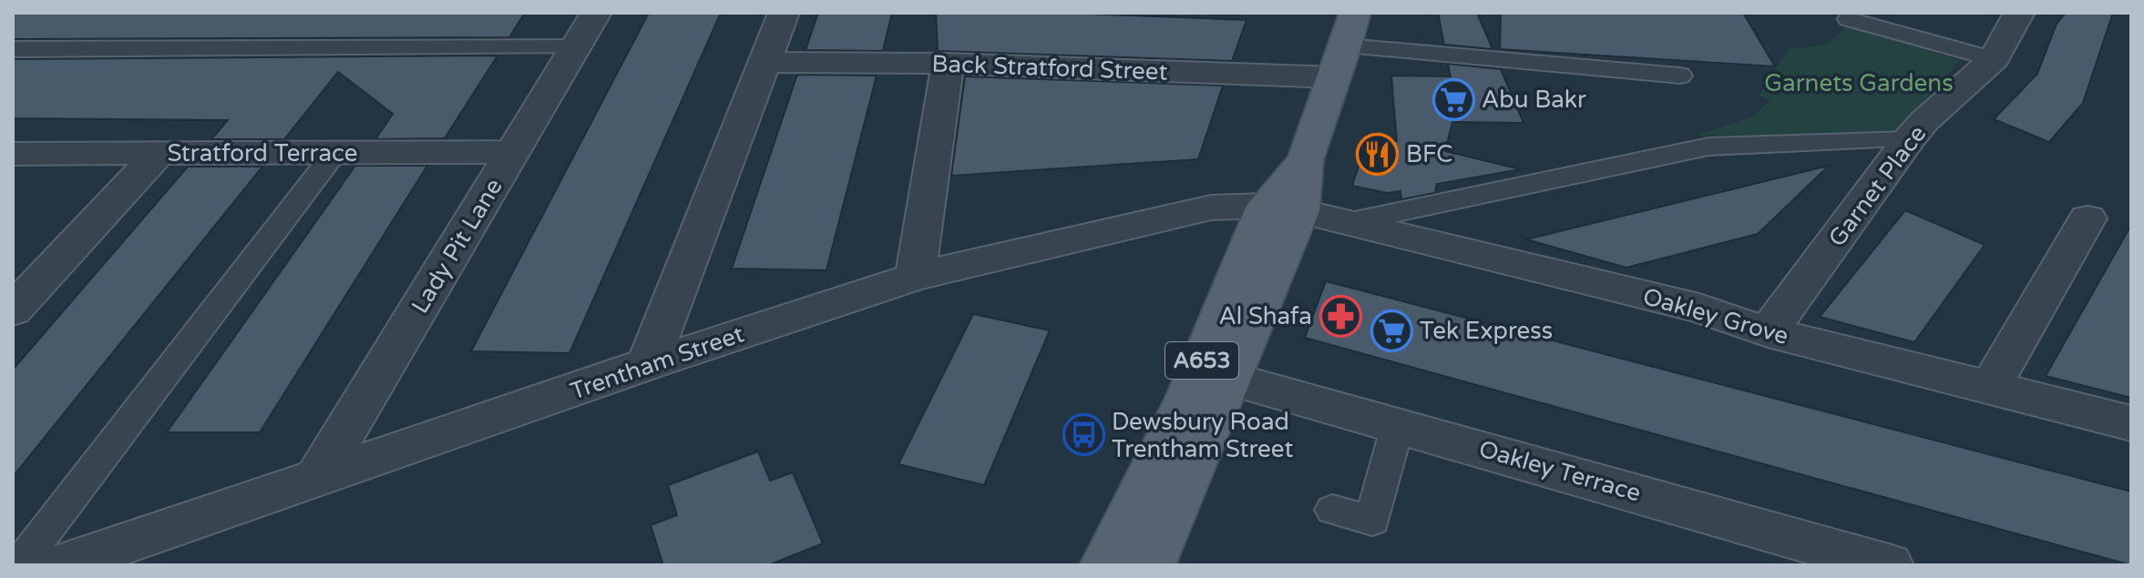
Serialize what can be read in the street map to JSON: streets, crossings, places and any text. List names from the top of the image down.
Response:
{
  "streets": {
    "main road": ["A653"],
    "street": [
      "Back Stratford Street",
      "Stratford Terrace",
      "Garnet Place",
      "Lady Pit Lane",
      "Oakley Grove",
      "Trentham Street",
      "Oakley Terrace"
    ]
  },
  "crossings": [
    ["Back Stratford Street", "A653"],
    ["Stratford Terrace", "Lady Pit Lane"],
    ["Garnet Place", "Oakley Grove"],
    ["Lady Pit Lane", "Trentham Street"],
    ["Oakley Grove", "A653"],
    ["Oakley Grove", "Trentham Street"],
    ["A653", "Trentham Street"],
    ["A653", "Oakley Terrace"]
  ],
  "parks": ["Garnets Gardens"],
  "places": {
    "supermarket": ["Abu Bakr", "Tek Express"],
    "restaurant": ["BFC"],
    "pharmacy": ["Al Shafa"],
    "bus stop": ["Dewsbury Road Trentham Street"]
  }
}
